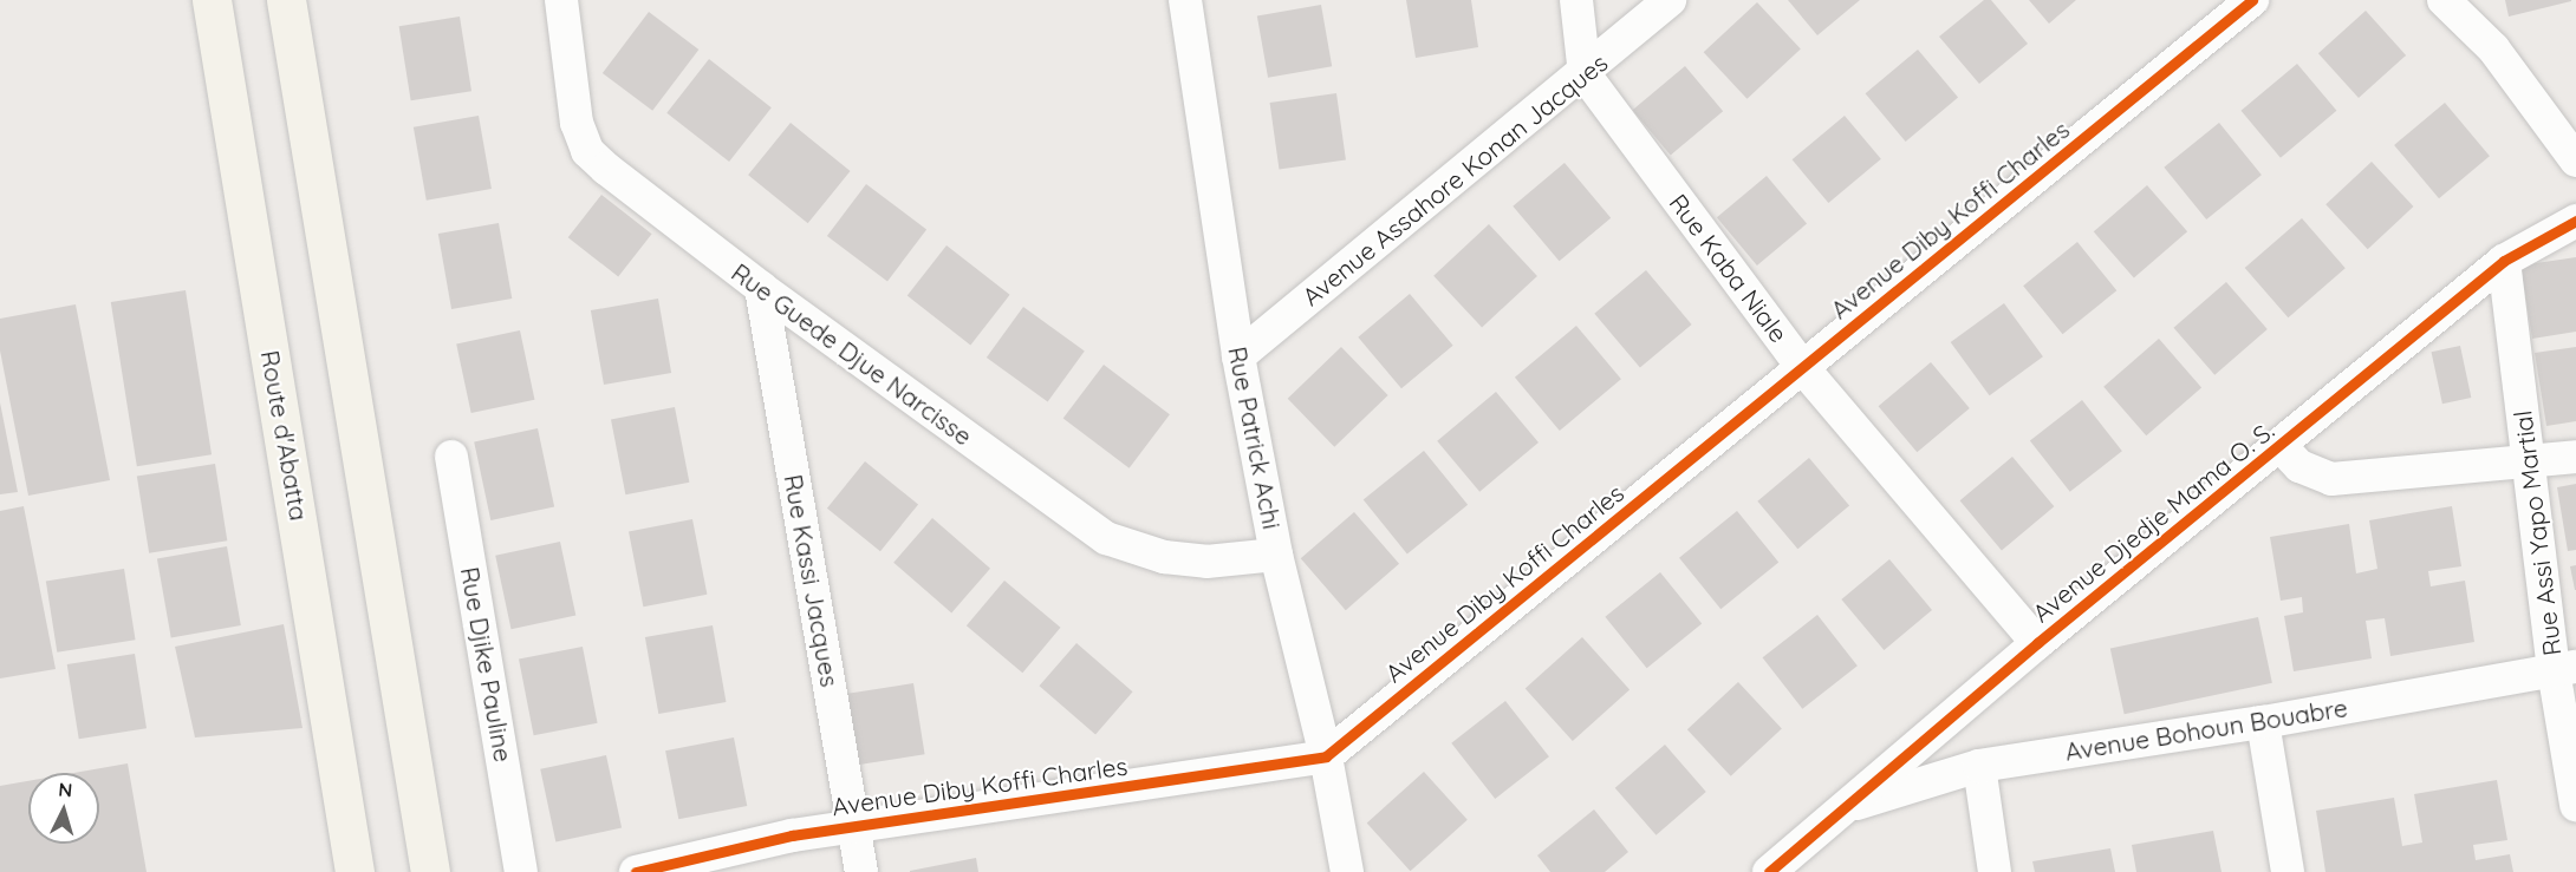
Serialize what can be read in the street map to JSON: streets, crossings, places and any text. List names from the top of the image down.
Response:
{
  "streets": {
    "street": [
      "Avenue Assahore Konan Jacques",
      "Avenue Diby Koffi Charles",
      "Rue Kaba Niale",
      "Rue Guede Djue Narcisse",
      "Route d'Abatta",
      "Rue Patrick Achi",
      "Avenue Djedje Mama O. S.",
      "Rue Assi Yapo Martial",
      "Rue Kassi Jacques",
      "Rue Djike Pauline",
      "Avenue Bohoun Bouabre"
    ]
  },
  "crossings": [
    ["Avenue Assahore Konan Jacques", "Rue Kaba Niale"],
    ["Avenue Assahore Konan Jacques", "Rue Patrick Achi"],
    ["Avenue Diby Koffi Charles", "Rue Kaba Niale"],
    ["Avenue Diby Koffi Charles", "Rue Patrick Achi"],
    ["Avenue Diby Koffi Charles", "Rue Kassi Jacques"],
    ["Rue Kaba Niale", "Avenue Djedje Mama O. S."],
    ["Rue Guede Djue Narcisse", "Rue Patrick Achi"],
    ["Rue Guede Djue Narcisse", "Rue Kassi Jacques"],
    ["Avenue Djedje Mama O. S.", "Rue Assi Yapo Martial"],
    ["Avenue Djedje Mama O. S.", "Avenue Bohoun Bouabre"],
    ["Rue Assi Yapo Martial", "Avenue Bohoun Bouabre"]
  ],
  "north": "top"
}
